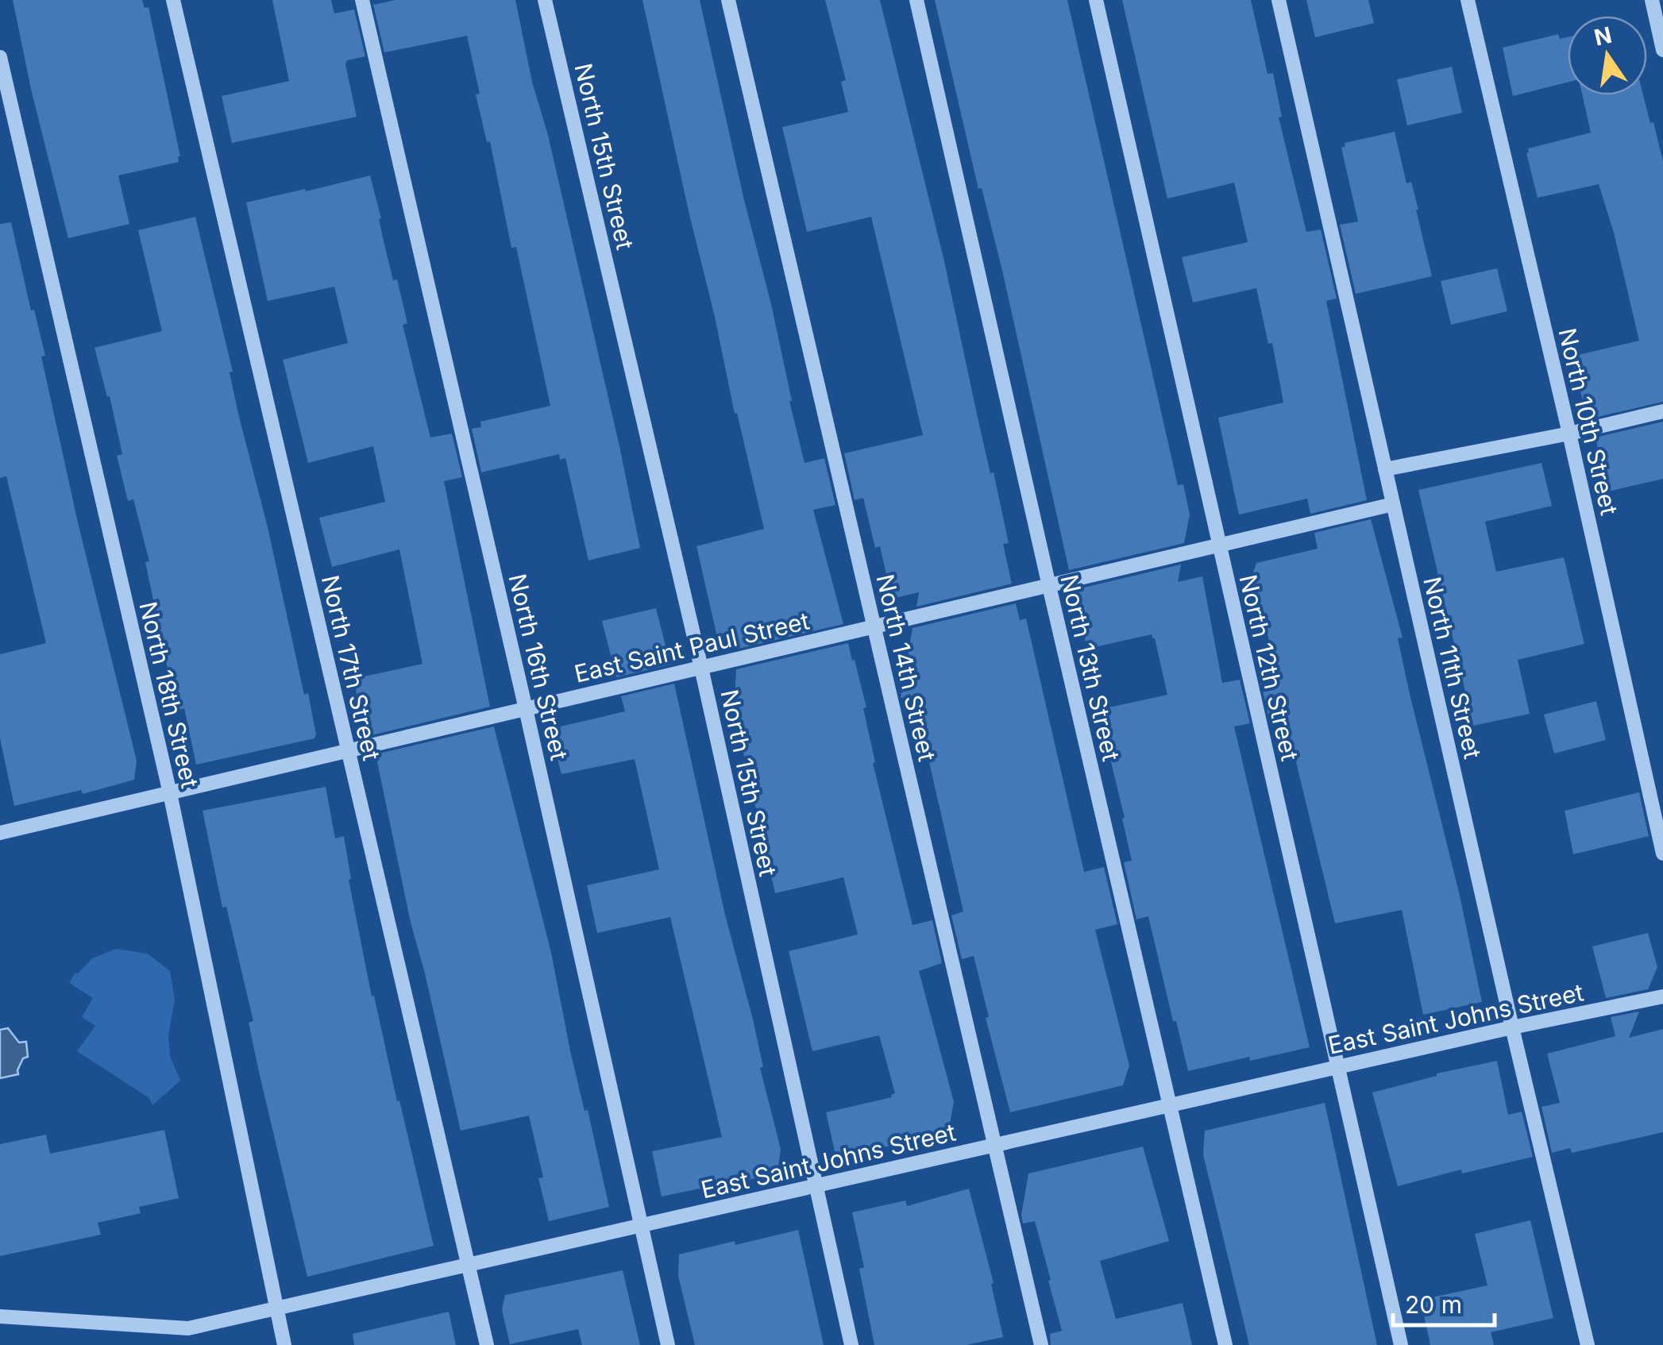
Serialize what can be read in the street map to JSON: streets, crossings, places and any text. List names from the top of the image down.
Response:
{
  "streets": {
    "lane": [
      "North 15th Street",
      "North 10th Street",
      "East Saint Paul Street",
      "North 16th Street",
      "North 17th Street",
      "North 14th Street",
      "North 13th Street",
      "North 12th Street",
      "North 11th Street",
      "North 18th Street",
      "East Saint Johns Street"
    ]
  },
  "crossings": [
    ["North 15th Street", "East Saint Paul Street"],
    ["North 15th Street", "East Saint Johns Street"],
    ["East Saint Paul Street", "North 16th Street"],
    ["East Saint Paul Street", "North 17th Street"],
    ["East Saint Paul Street", "North 14th Street"],
    ["East Saint Paul Street", "North 13th Street"],
    ["East Saint Paul Street", "North 12th Street"],
    ["East Saint Paul Street", "North 11th Street"],
    ["East Saint Paul Street", "North 18th Street"],
    ["North 16th Street", "East Saint Johns Street"],
    ["North 17th Street", "East Saint Johns Street"],
    ["North 14th Street", "East Saint Johns Street"],
    ["North 13th Street", "East Saint Johns Street"],
    ["North 12th Street", "East Saint Johns Street"],
    ["North 11th Street", "East Saint Johns Street"],
    ["North 18th Street", "East Saint Johns Street"]
  ],
  "scale_bar": "20 m",
  "north": "top"
}
